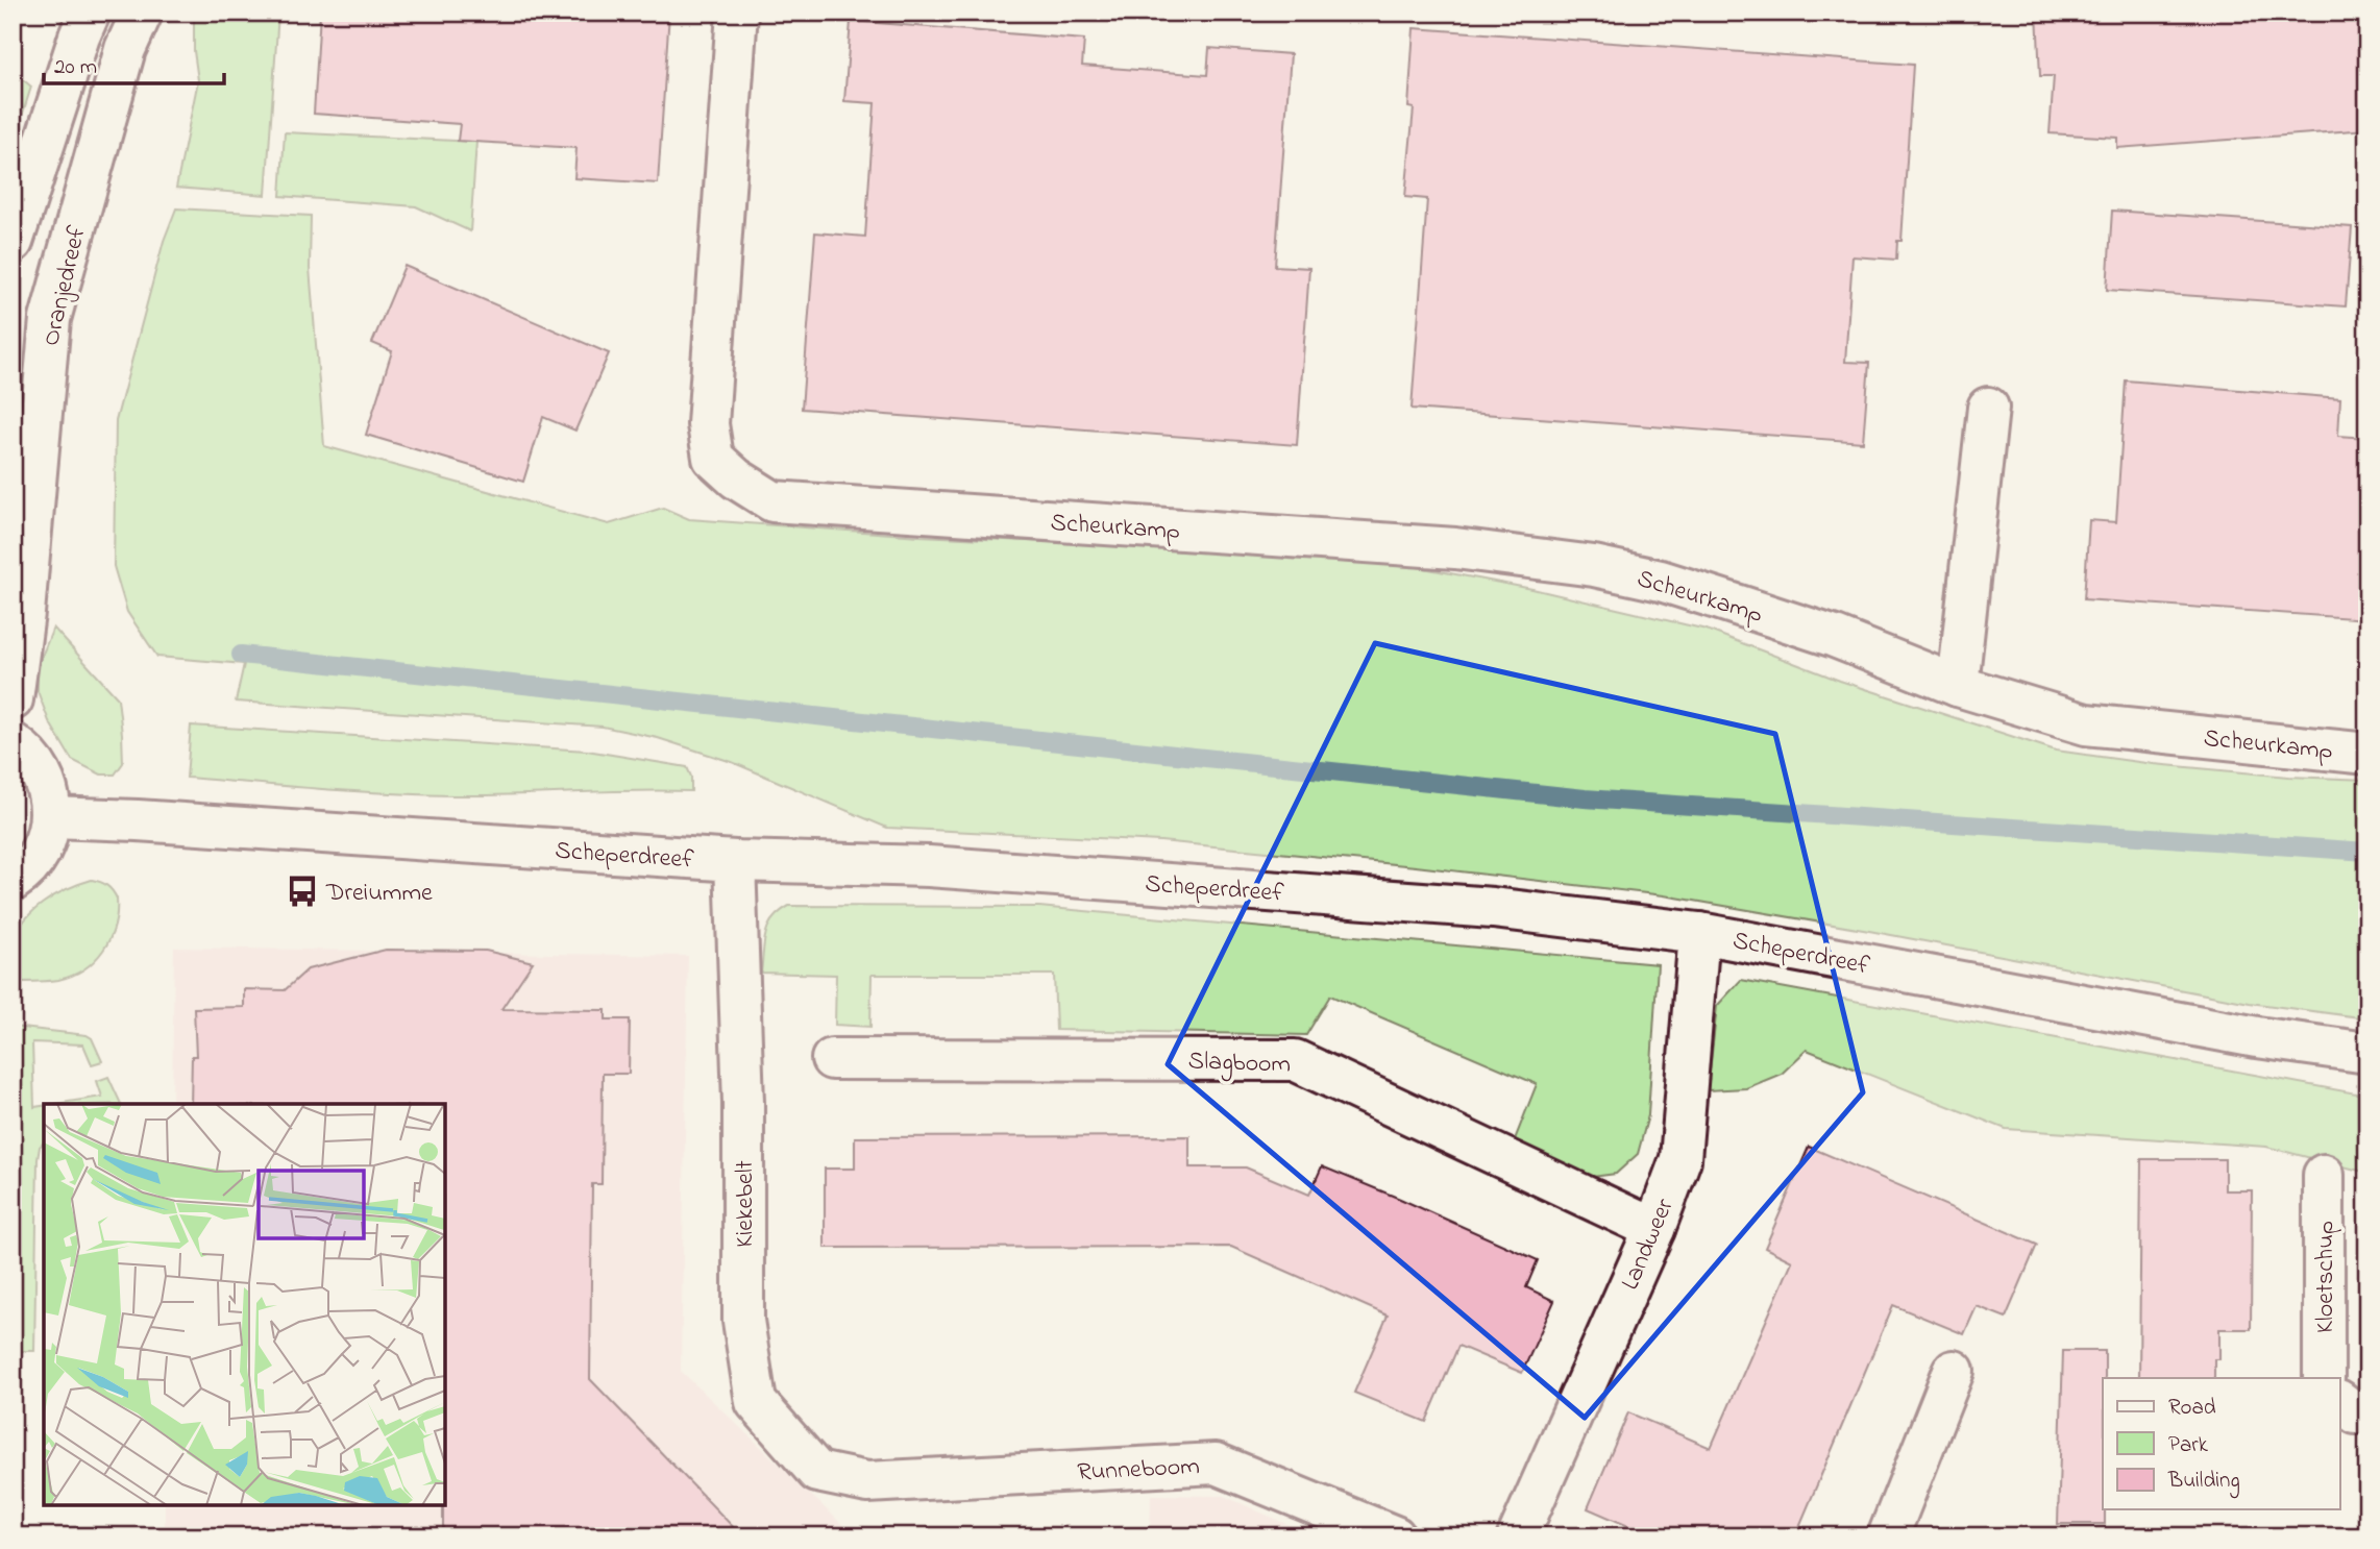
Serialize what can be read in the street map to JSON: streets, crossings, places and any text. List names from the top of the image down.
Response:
{
  "streets": {
    "street": [
      "Oranjedreef",
      "Scheurkamp",
      "Scheperdreef",
      "Slagboom",
      "Kiekebelt",
      "Landweer",
      "Kloetschup",
      "Runneboom"
    ]
  },
  "crossings": [
    ["Scheperdreef", "Kiekebelt"],
    ["Scheperdreef", "Landweer"],
    ["Slagboom", "Landweer"],
    ["Kiekebelt", "Runneboom"]
  ],
  "places": {
    "bus stop": ["Dreiumme"]
  },
  "legend": ["Road", "Park", "Building"],
  "scale_bar": "20 m"
}
